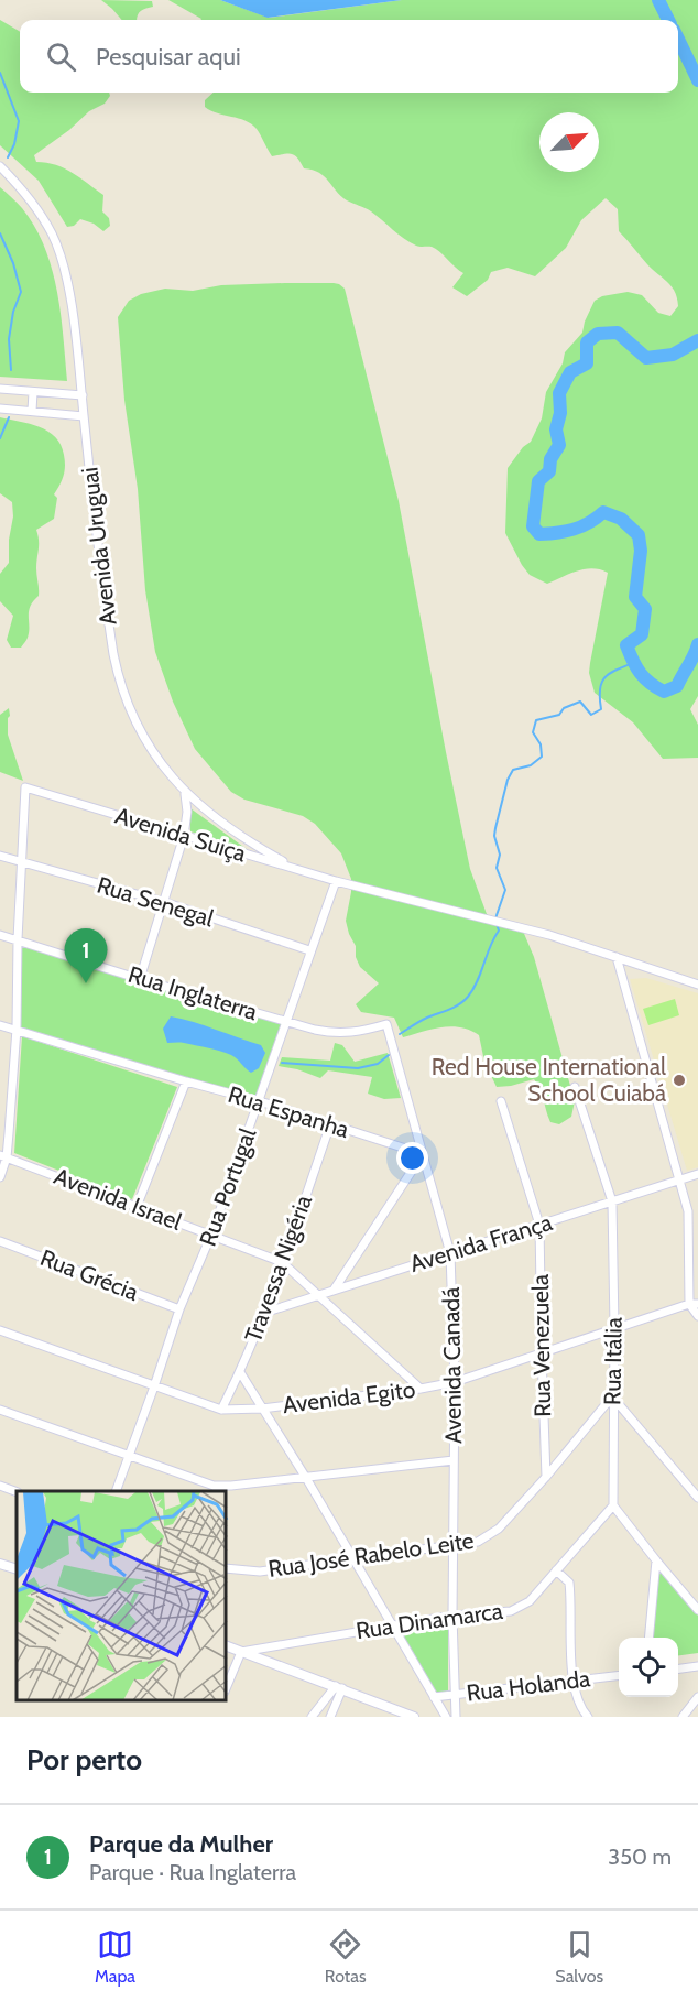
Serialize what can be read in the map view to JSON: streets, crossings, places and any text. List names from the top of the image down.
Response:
{
  "streets": {
    "street": [
      "Avenida Uruguai",
      "Avenida Suiça",
      "Rua Senegal",
      "Rua Inglaterra",
      "Rua Espanha",
      "Rua Portugal",
      "Avenida Israel",
      "Avenida França",
      "Travessa Nigéria",
      "Rua Grécia",
      "Rua Venezuela",
      "Rua Itália",
      "Avenida Canadá",
      "Avenida Egito",
      "Rua José Rabelo Leite",
      "Rua Dinamarca",
      "Rua Holanda"
    ]
  },
  "crossings": [
    ["Avenida Uruguai", "Avenida Suiça"],
    ["Avenida Suiça", "Rua Senegal"],
    ["Avenida Suiça", "Rua Portugal"],
    ["Rua Senegal", "Rua Portugal"],
    ["Rua Inglaterra", "Rua Portugal"],
    ["Rua Inglaterra", "Avenida Canadá"],
    ["Rua Espanha", "Rua Portugal"],
    ["Rua Espanha", "Travessa Nigéria"],
    ["Rua Espanha", "Avenida Canadá"],
    ["Rua Portugal", "Avenida Israel"],
    ["Rua Portugal", "Rua Grécia"],
    ["Rua Portugal", "Avenida Egito"],
    ["Avenida Israel", "Avenida França"],
    ["Avenida Israel", "Travessa Nigéria"],
    ["Avenida Israel", "Avenida Egito"],
    ["Avenida França", "Travessa Nigéria"],
    ["Avenida França", "Rua Venezuela"],
    ["Avenida França", "Rua Itália"],
    ["Avenida França", "Avenida Canadá"],
    ["Travessa Nigéria", "Avenida Egito"],
    ["Rua Venezuela", "Avenida Egito"],
    ["Rua Venezuela", "Rua José Rabelo Leite"],
    ["Rua Itália", "Avenida Egito"],
    ["Rua Itália", "Rua José Rabelo Leite"],
    ["Rua Itália", "Rua Dinamarca"],
    ["Avenida Canadá", "Avenida Egito"],
    ["Avenida Canadá", "Rua José Rabelo Leite"],
    ["Avenida Canadá", "Rua Dinamarca"],
    ["Avenida Canadá", "Rua Holanda"]
  ],
  "places": ["Red House International School Cuiabá"],
  "north": "top right",
  "page": {
    "search": "Pesquisar aqui",
    "pins": "1",
    "heading": "Por perto",
    "list": [
      {
        "mark": "1",
        "name": "Parque da Mulher",
        "note": "Parque · Rua Inglaterra",
        "value": "350 m"
      }
    ],
    "nav": ["Mapa", "Rotas", "Salvos"]
  }
}
